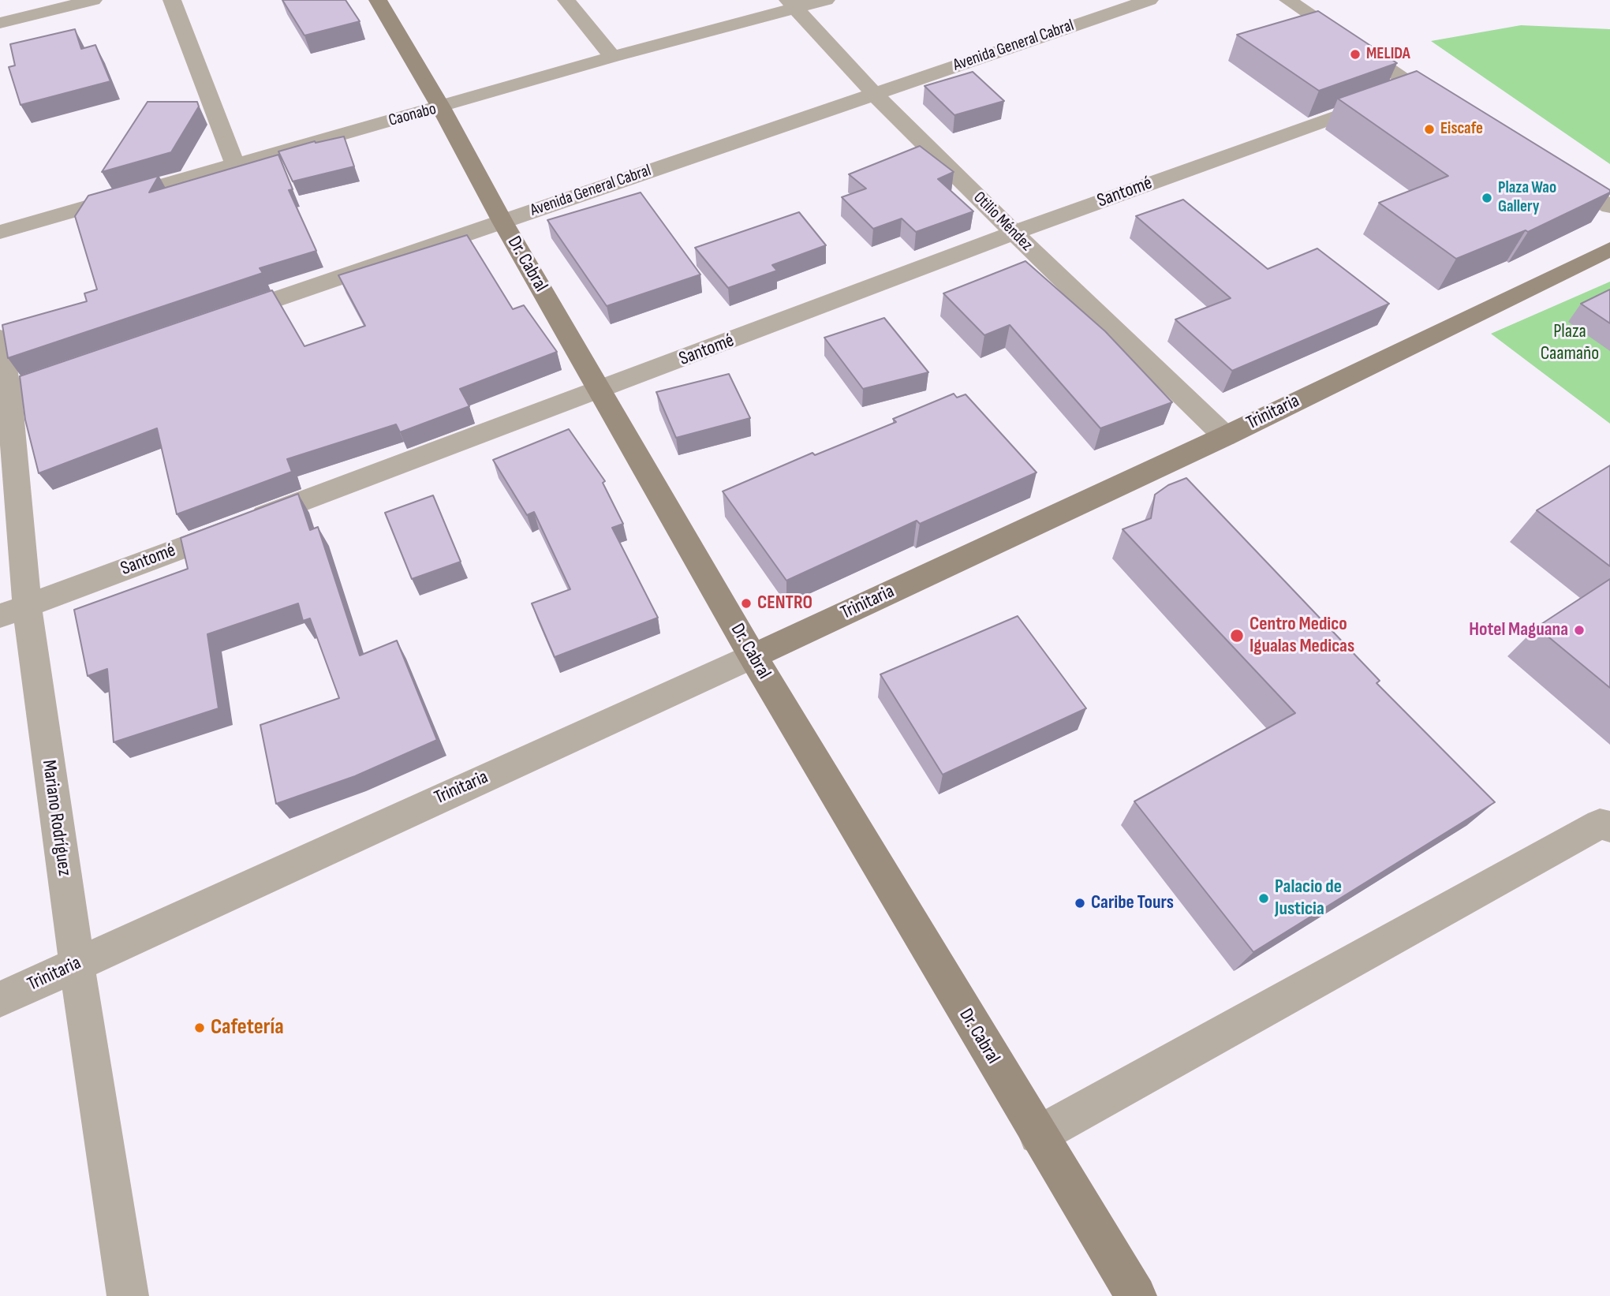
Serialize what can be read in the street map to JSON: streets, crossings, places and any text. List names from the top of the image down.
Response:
{
  "streets": {
    "street": [
      "Avenida General Cabral",
      "Caonabo",
      "Santomé",
      "Otilio Méndez",
      "Dr. Cabral",
      "Trinitaria",
      "Mariano Rodríguez"
    ]
  },
  "crossings": [
    ["Avenida General Cabral", "Otilio Méndez"],
    ["Avenida General Cabral", "Dr. Cabral"],
    ["Caonabo", "Otilio Méndez"],
    ["Caonabo", "Dr. Cabral"],
    ["Santomé", "Otilio Méndez"],
    ["Santomé", "Dr. Cabral"],
    ["Santomé", "Mariano Rodríguez"],
    ["Otilio Méndez", "Trinitaria"],
    ["Dr. Cabral", "Trinitaria"],
    ["Trinitaria", "Mariano Rodríguez"]
  ],
  "parks": ["Plaza Caamaño"],
  "places": [
    "MELIDA",
    "Eiscafe",
    "Plaza Wao Gallery",
    "CENTRO",
    "Hotel Maguana",
    "Centro Medico Igualas Medicas",
    "Palacio de Justicia",
    "Caribe Tours",
    "Cafetería"
  ]
}
